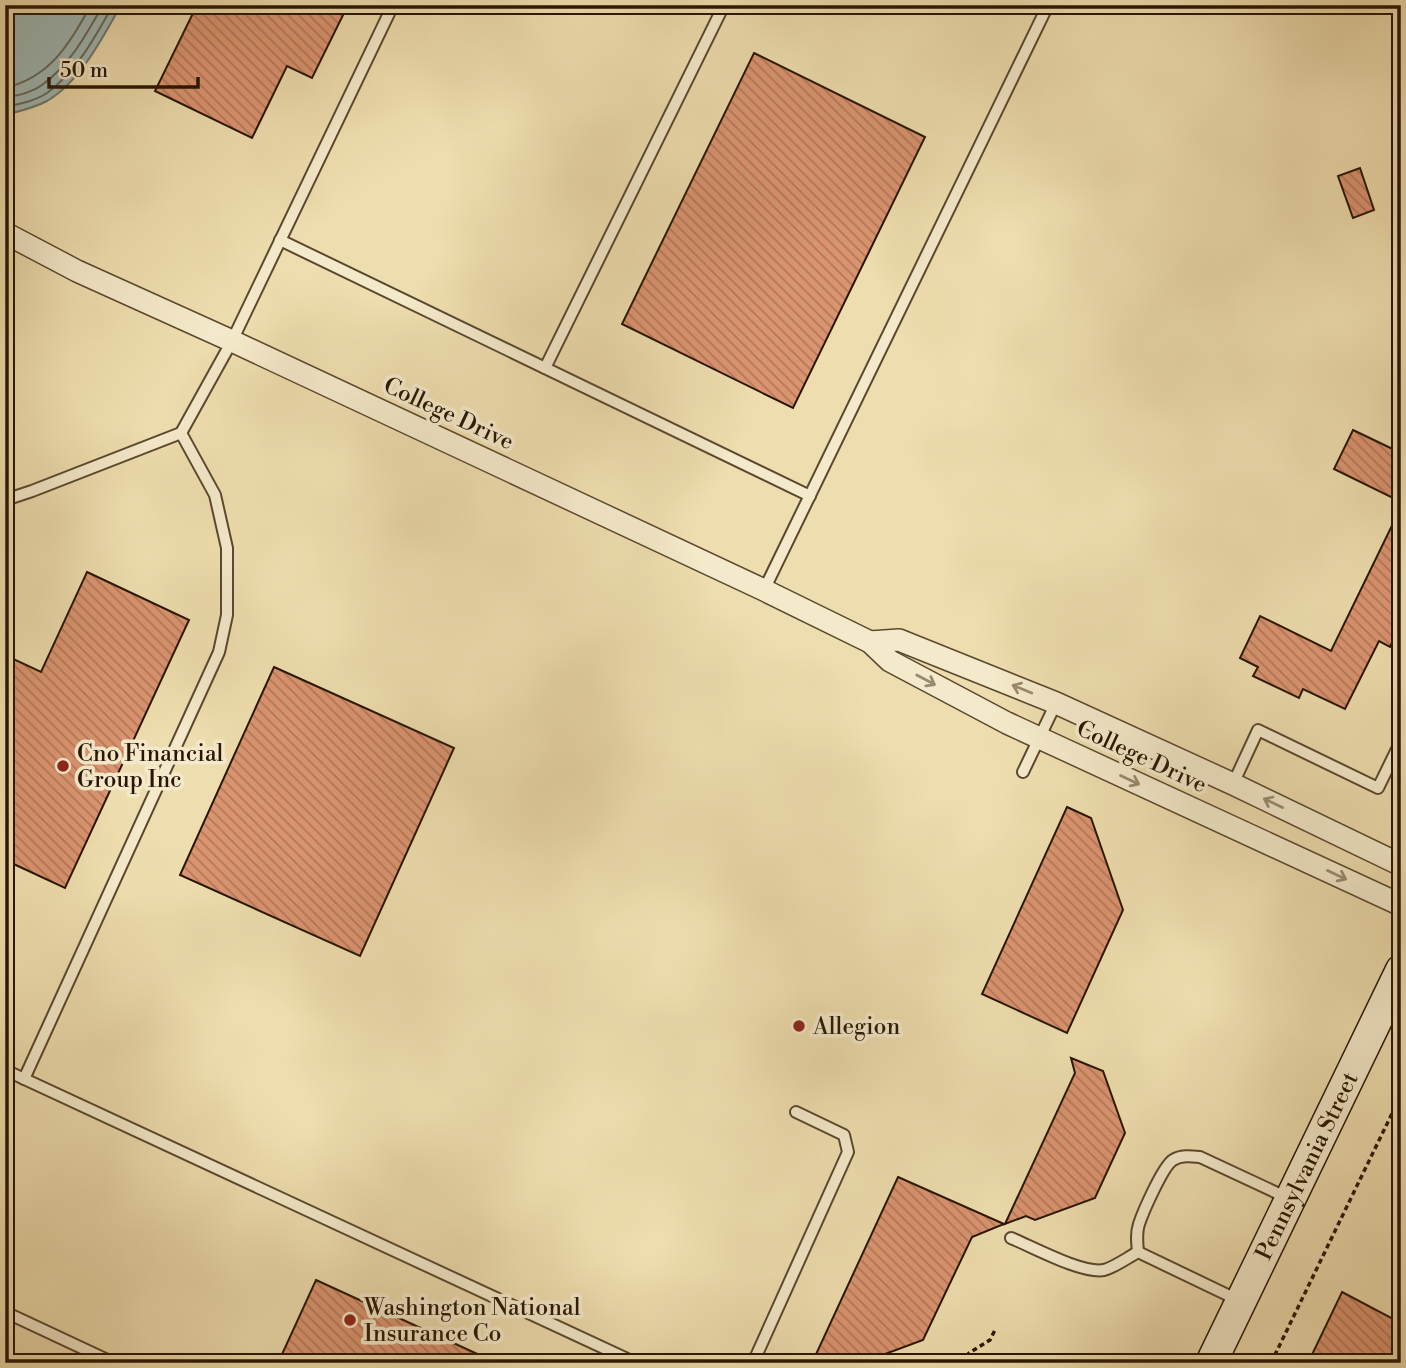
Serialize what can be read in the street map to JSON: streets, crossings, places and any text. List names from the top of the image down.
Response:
{
  "streets": {
    "main road": ["Pennsylvania Street"],
    "street": ["College Drive"]
  },
  "places": ["Cno Financial Group Inc", "Allegion", "Washington National Insurance Co"],
  "scale_bar": "50 m"
}
